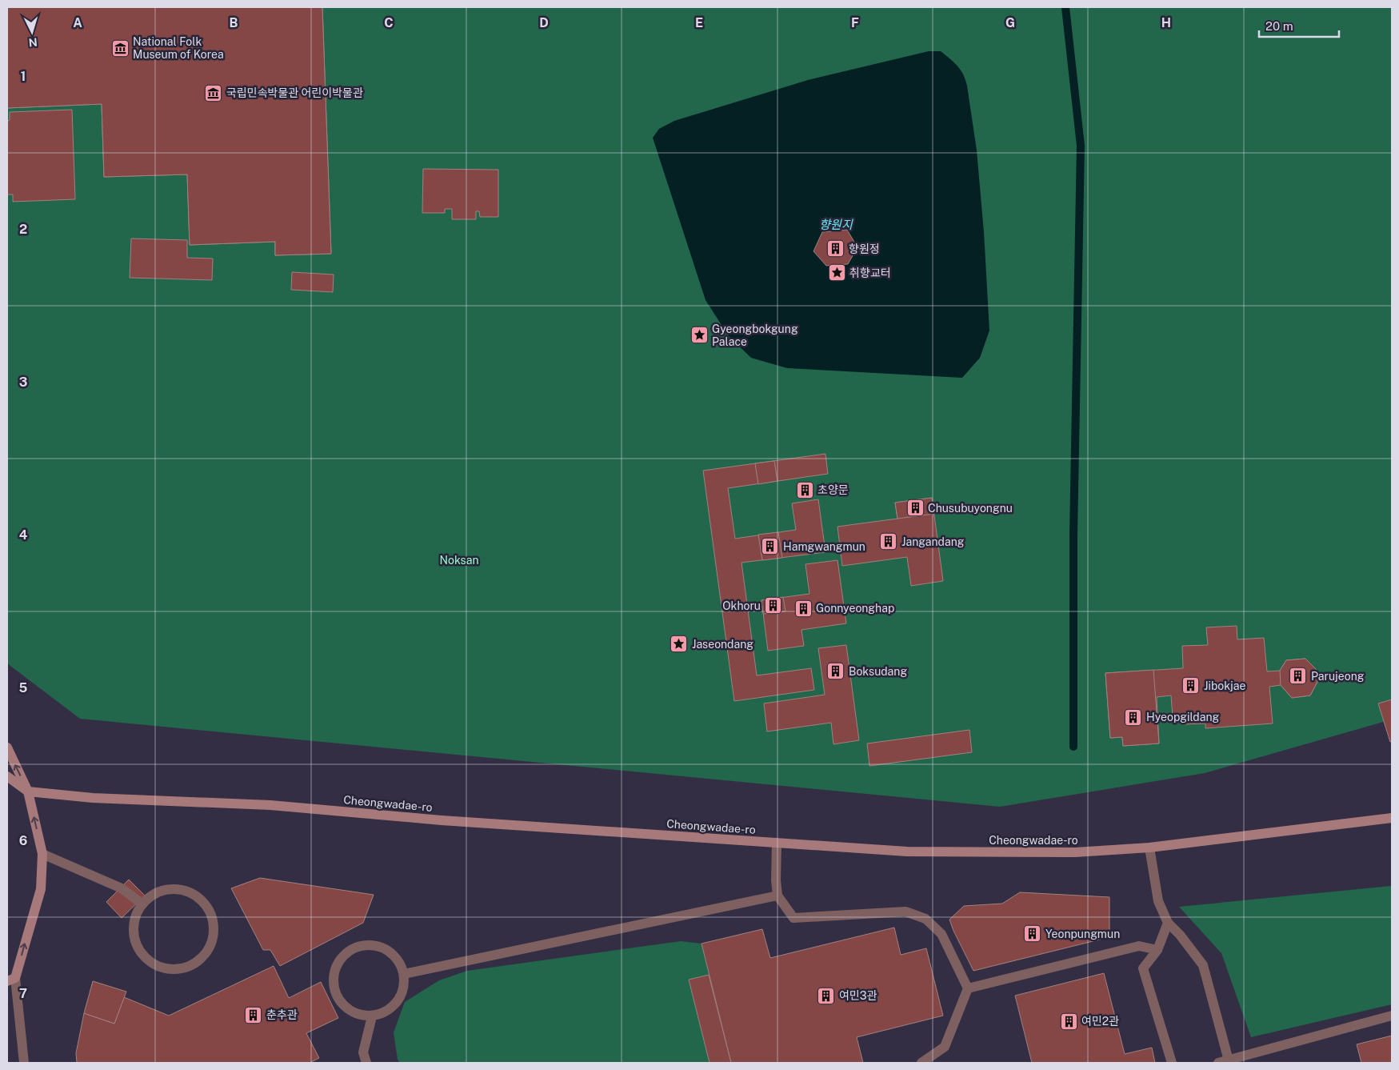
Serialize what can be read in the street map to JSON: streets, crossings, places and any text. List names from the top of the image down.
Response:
{
  "streets": {
    "street": ["Cheongwadae-ro"]
  },
  "water": ["향원지"],
  "parks": ["Noksan"],
  "places": {
    "museum": ["National Folk Museum of Korea", "국립민속박물관 어린이박물관"],
    "building": [
      "향원정",
      "초양문",
      "Chusubuyongnu",
      "Jangandang",
      "Hamgwangmun",
      "Okhoru",
      "Gonnyeonghap",
      "Boksudang",
      "Parujeong",
      "Jibokjae",
      "Hyeopgildang",
      "Yeonpungmun",
      "여민3관",
      "춘추관",
      "여민2관"
    ],
    "place": ["취향교터", "Gyeongbokgung Palace", "Jaseondang"]
  },
  "scale_bar": "20 m",
  "north": "bottom",
  "grid": {
    "columns": [
      "A",
      "B",
      "C",
      "D",
      "E",
      "F",
      "G",
      "H"
    ],
    "rows": [
      "1",
      "2",
      "3",
      "4",
      "5",
      "6",
      "7"
    ]
  }
}
